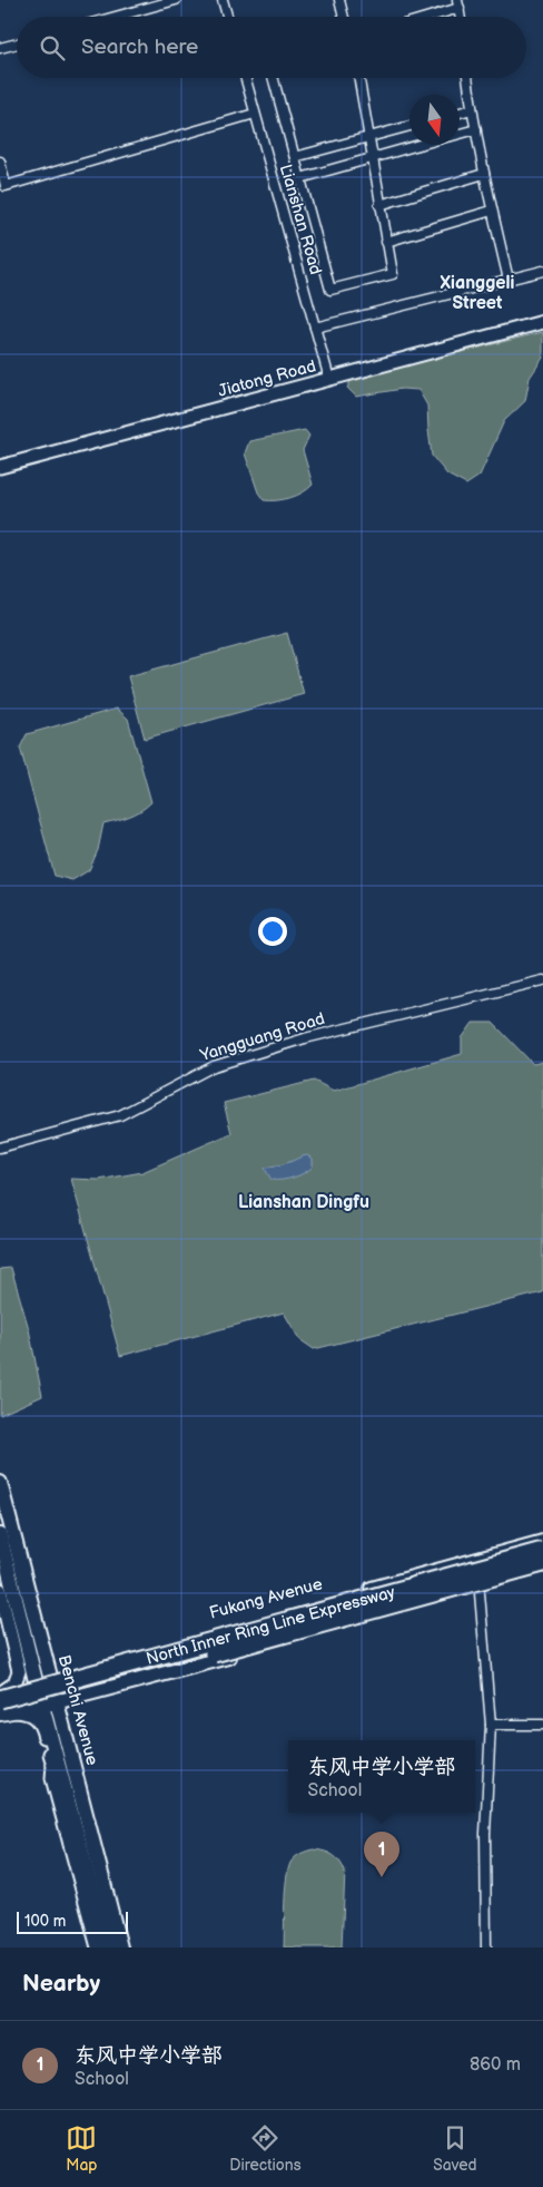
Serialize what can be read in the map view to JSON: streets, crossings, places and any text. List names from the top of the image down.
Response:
{
  "streets": {
    "highway": ["North Inner Ring Line Expressway"],
    "main road": ["Fukang Avenue", "Benchi Avenue"],
    "street": ["Lianshan Road", "Jiatong Road", "Yangguang Road"]
  },
  "crossings": [
    ["Lianshan Road", "Jiatong Road"],
    ["Fukang Avenue", "Benchi Avenue"]
  ],
  "districts": ["Xianggeli Street", "Lianshan Dingfu"],
  "scale_bar": "100 m",
  "north": "bottom",
  "page": {
    "search": "Search here",
    "popup": ["东风中学小学部", "School"],
    "pins": "1",
    "scale": "100 m",
    "heading": "Nearby",
    "list": [
      {
        "mark": "1",
        "name": "东风中学小学部",
        "note": "School",
        "value": "860 m"
      }
    ],
    "nav": ["Map", "Directions", "Saved"]
  }
}
